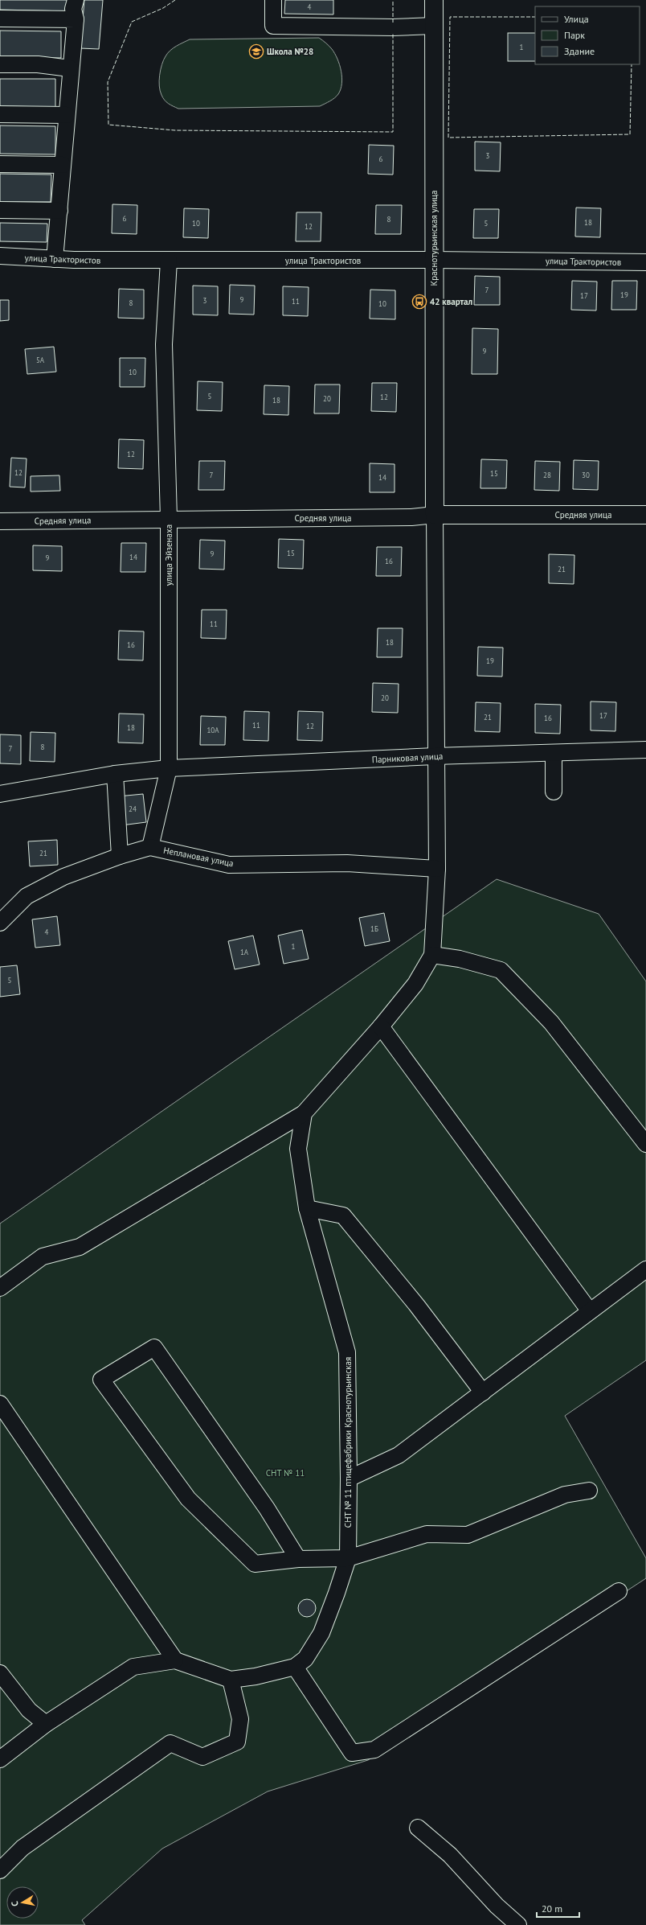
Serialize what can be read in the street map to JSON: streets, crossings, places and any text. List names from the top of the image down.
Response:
{
  "streets": {
    "main road": ["Краснотурьинская улица", "Средняя улица"],
    "street": [
      "улица Трактористов",
      "улица Эйзенаха",
      "Парниковая улица",
      "Неплановая улица",
      "СНТ № 11 птицефабрики Краснотурьинская"
    ]
  },
  "crossings": [
    ["Краснотурьинская улица", "улица Трактористов"],
    ["Краснотурьинская улица", "Средняя улица"],
    ["улица Трактористов", "улица Эйзенаха"],
    ["Средняя улица", "улица Эйзенаха"],
    ["улица Эйзенаха", "Парниковая улица"],
    ["улица Эйзенаха", "Неплановая улица"]
  ],
  "parks": ["СНТ № 11"],
  "places": {
    "school or university": ["Школа №28"],
    "bus stop": ["42 квартал"]
  },
  "house_numbers": [
    "4",
    "1",
    "3",
    "6",
    "6",
    "8",
    "18",
    "10",
    "5",
    "12",
    "7",
    "19",
    "17",
    "9",
    "3",
    "11",
    "8",
    "10",
    "9",
    "5А",
    "10",
    "5",
    "12",
    "20",
    "18",
    "12",
    "12",
    "15",
    "7",
    "28",
    "30",
    "14",
    "15",
    "9",
    "14",
    "9",
    "16",
    "21",
    "11",
    "18",
    "16",
    "19",
    "20",
    "17",
    "21",
    "16",
    "11",
    "12",
    "18",
    "10А",
    "8",
    "7",
    "24",
    "21",
    "1Б",
    "4",
    "1",
    "1А",
    "5"
  ],
  "legend": ["Улица", "Парк", "Здание"],
  "scale_bar": "20 m",
  "north": "left"
}
